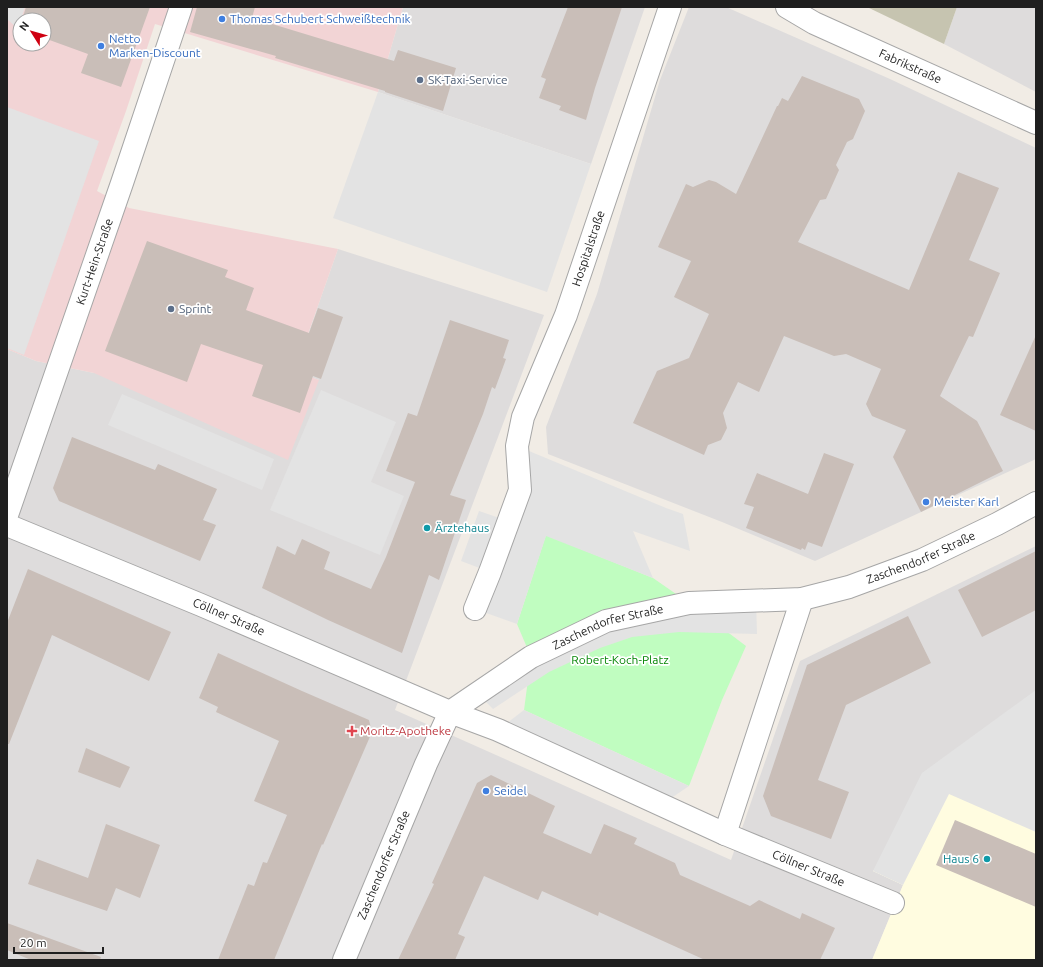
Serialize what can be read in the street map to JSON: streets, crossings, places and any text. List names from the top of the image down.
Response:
{
  "streets": {
    "street": [
      "Fabrikstraße",
      "Hospitalstraße",
      "Kurt-Hein-Straße",
      "Zaschendorfer Straße",
      "Cöllner Straße"
    ]
  },
  "crossings": [
    ["Zaschendorfer Straße", "Cöllner Straße"]
  ],
  "parks": ["Robert-Koch-Platz"],
  "places": {
    "other": [
      "Thomas Schubert Schweißtechnik",
      "Netto Marken-Discount",
      "SK-Taxi-Service",
      "Sprint",
      "Meister Karl",
      "Ärztehaus",
      "Seidel",
      "Haus 6"
    ],
    "health": ["Moritz-Apotheke"]
  },
  "scale_bar": "20 m",
  "north": "top left"
}
